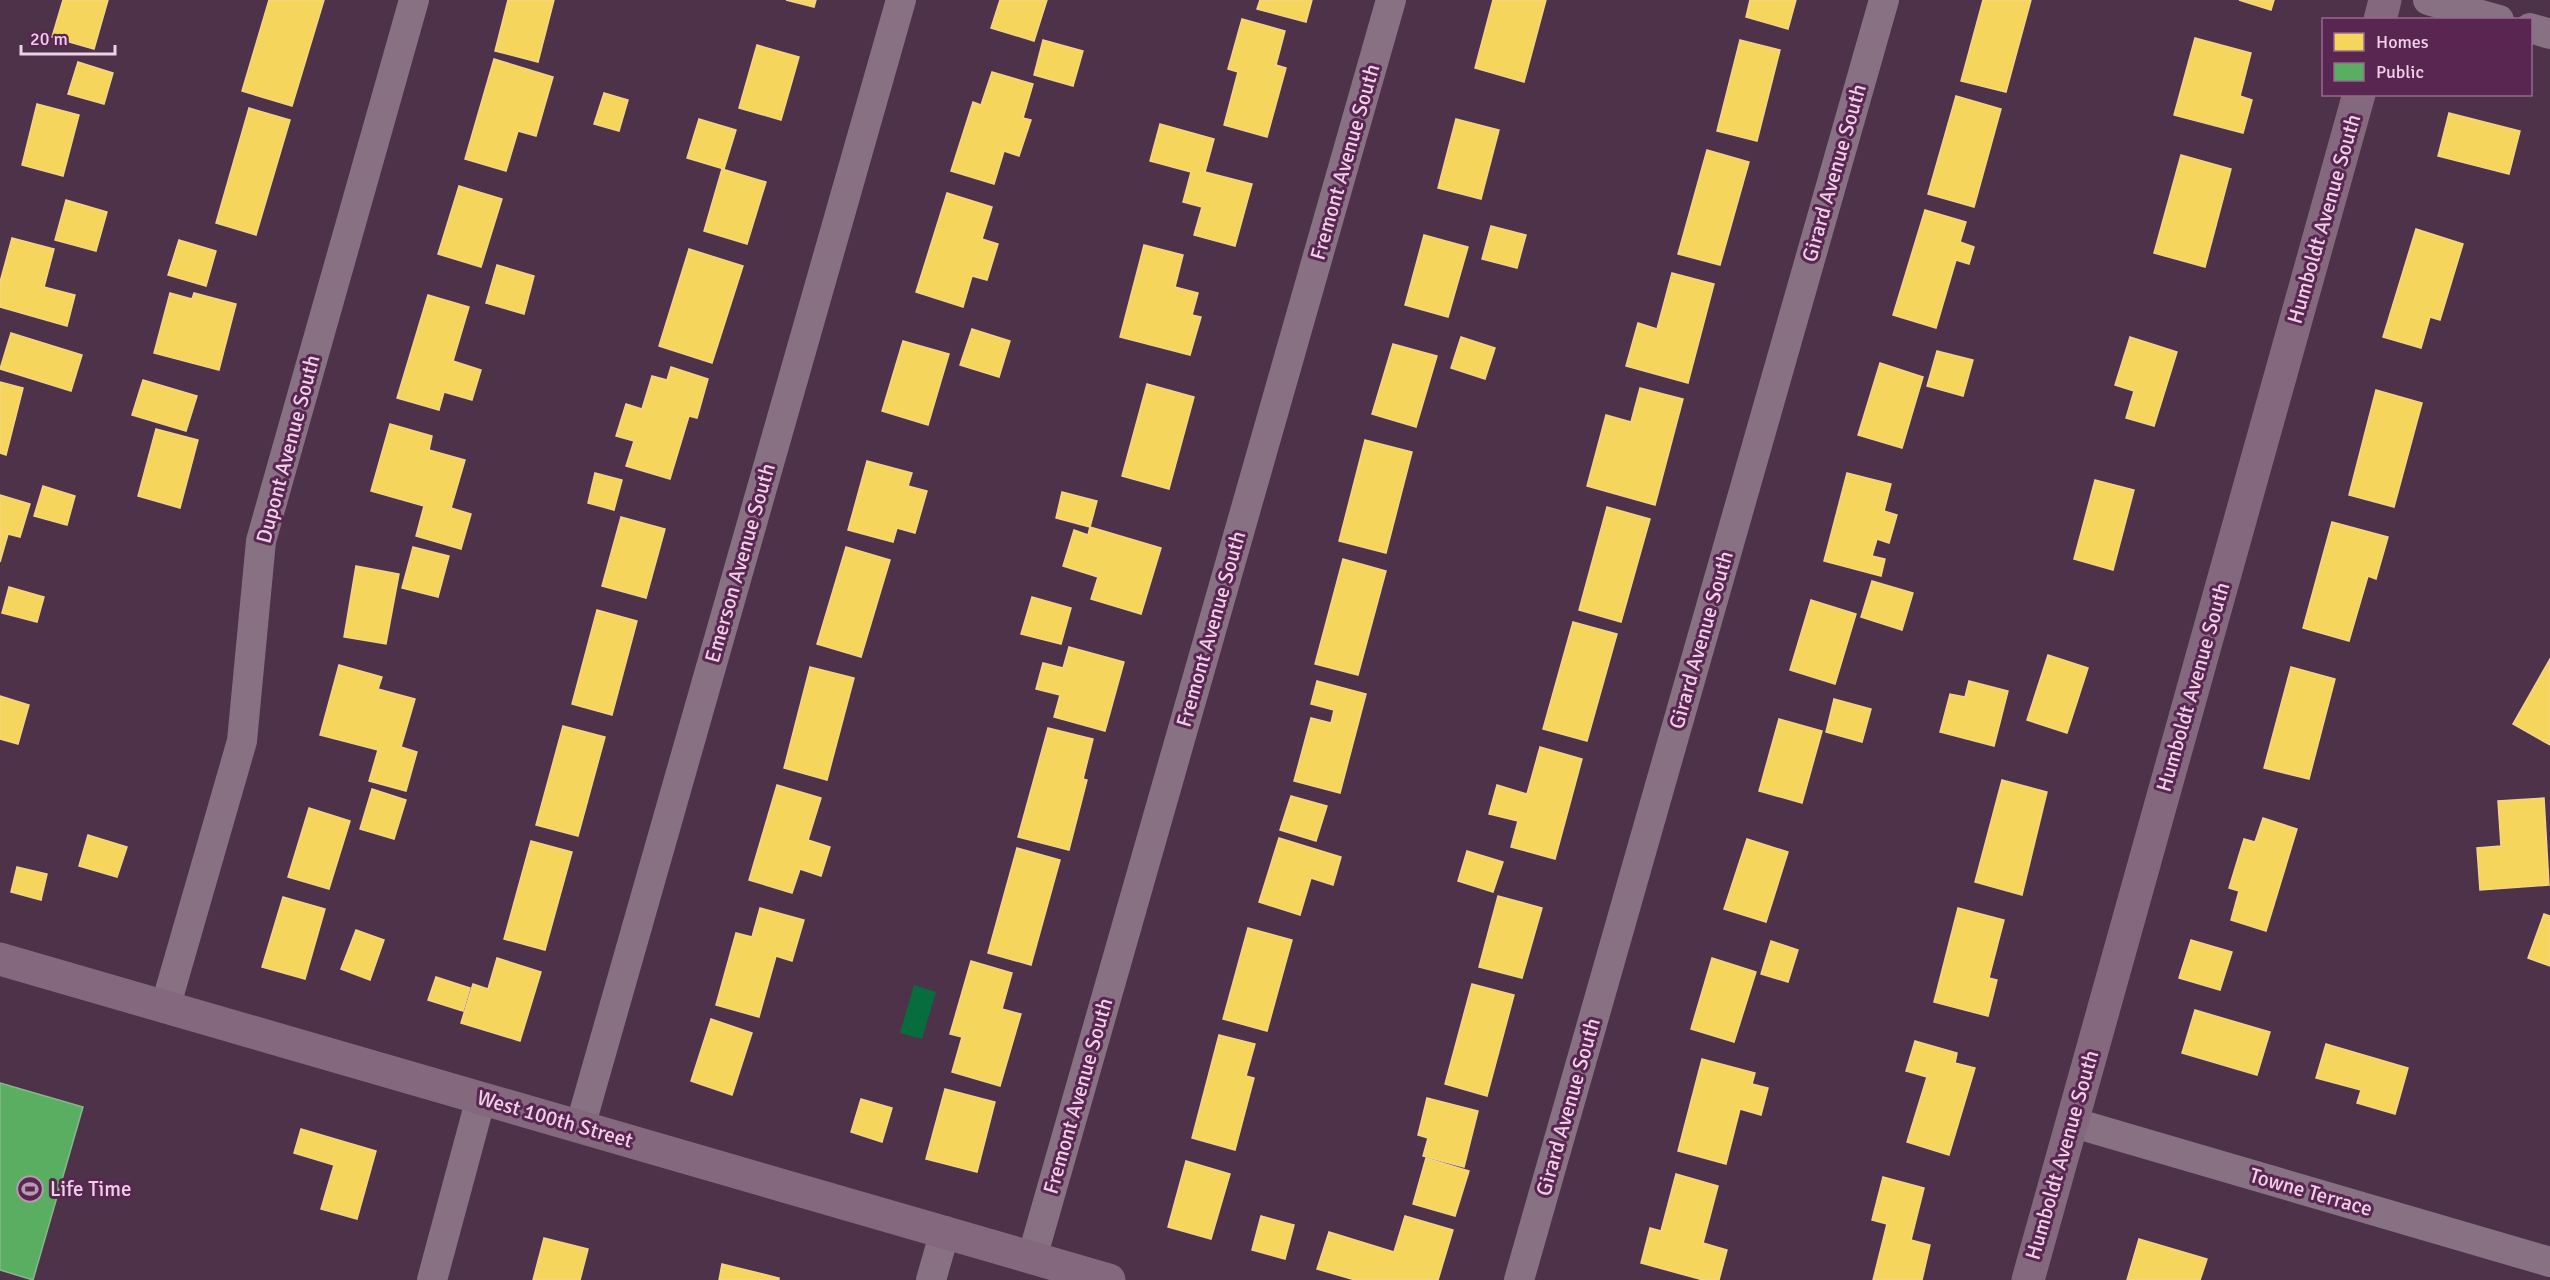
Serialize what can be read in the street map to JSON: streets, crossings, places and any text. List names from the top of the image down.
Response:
{
  "streets": {
    "street": [
      "Fremont Avenue South",
      "Girard Avenue South",
      "Humboldt Avenue South",
      "Dupont Avenue South",
      "Emerson Avenue South",
      "West 100th Street",
      "Towne Terrace"
    ]
  },
  "crossings": [
    ["Fremont Avenue South", "West 100th Street"],
    ["Humboldt Avenue South", "Towne Terrace"],
    ["Dupont Avenue South", "West 100th Street"],
    ["Emerson Avenue South", "West 100th Street"]
  ],
  "places": {
    "sports": ["Life Time"]
  },
  "legend": ["Homes", "Public"],
  "scale_bar": "20 m"
}
